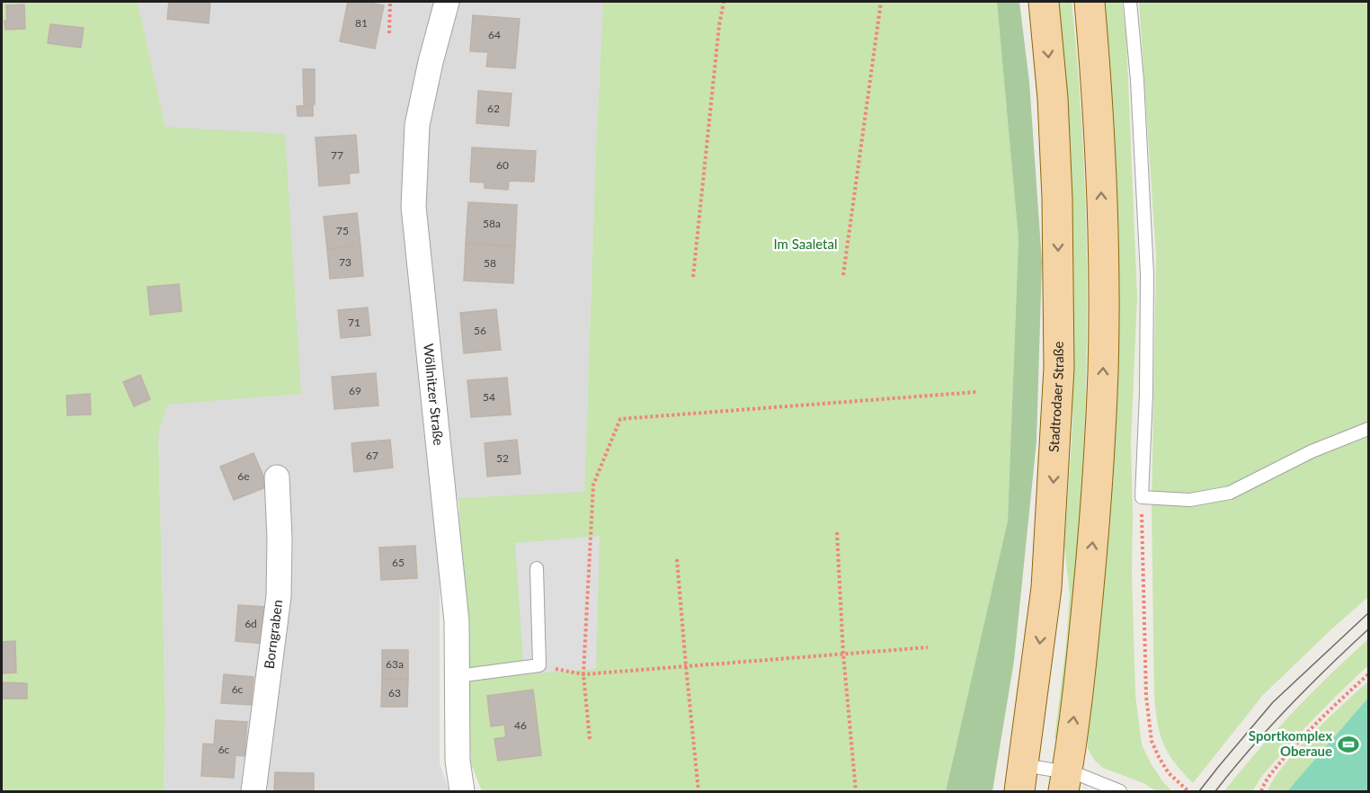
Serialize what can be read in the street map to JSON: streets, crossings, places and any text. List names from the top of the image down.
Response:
{
  "streets": {
    "main road": ["Stadtrodaer Straße"],
    "street": ["Wöllnitzer Straße", "Borngraben"]
  },
  "parks": ["Im Saaletal"],
  "places": {
    "sports": ["Sportkomplex Oberaue"]
  },
  "house_numbers": [
    "81",
    "64",
    "62",
    "77",
    "60",
    "58a",
    "75",
    "73",
    "58",
    "71",
    "56",
    "69",
    "54",
    "67",
    "52",
    "6e",
    "65",
    "6d",
    "63a",
    "6c",
    "63",
    "46",
    "6c"
  ]
}
